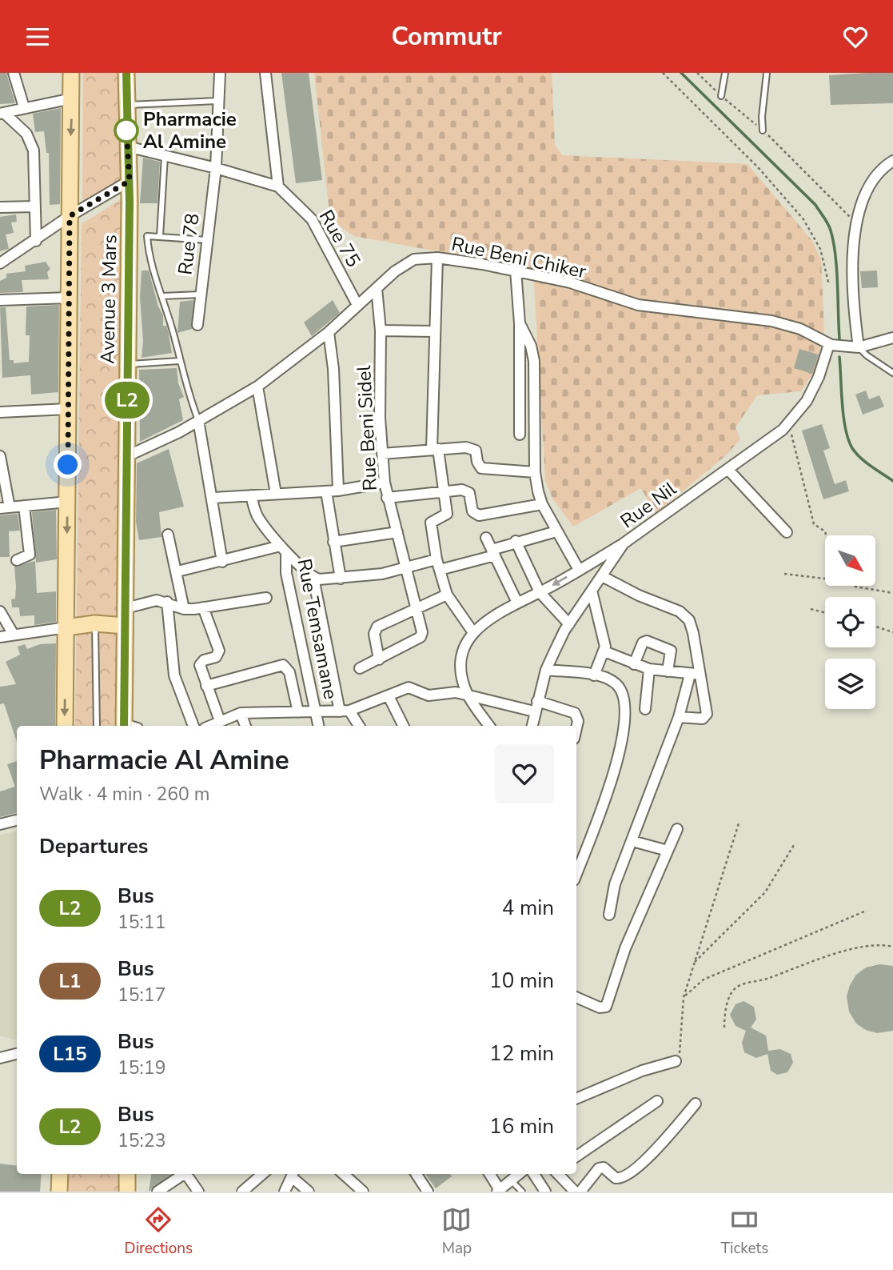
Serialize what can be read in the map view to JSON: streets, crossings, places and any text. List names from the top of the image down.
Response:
{
  "streets": {
    "main road": ["Avenue 3 Mars"],
    "street": [
      "Rue 75",
      "Rue 78",
      "Rue Beni Chiker",
      "Rue Beni Sidel",
      "Rue Nil",
      "Rue Temsamane"
    ]
  },
  "crossings": [
    ["Rue 75", "Rue 78"],
    ["Rue 75", "Rue Beni Chiker"],
    ["Rue 75", "Avenue 3 Mars"],
    ["Rue Beni Chiker", "Avenue 3 Mars"],
    ["Rue Beni Chiker", "Rue Beni Sidel"],
    ["Rue Beni Chiker", "Rue Nil"]
  ],
  "places": ["Pharmacie Al Amine"],
  "lines": ["bus line L2"],
  "north": "bottom right",
  "page": {
    "header": "Commutr",
    "on_map": "L2",
    "heading": [
      ["Pharmacie Al Amine", "Walk · 4 min · 260 m"],
      "Departures"
    ],
    "list": [
      {
        "mark": "L2",
        "name": "Bus",
        "note": "15:11",
        "value": "4 min"
      },
      {
        "mark": "L1",
        "name": "Bus",
        "note": "15:17",
        "value": "10 min"
      },
      {
        "mark": "L15",
        "name": "Bus",
        "note": "15:19",
        "value": "12 min"
      },
      {
        "mark": "L2",
        "name": "Bus",
        "note": "15:23",
        "value": "16 min"
      }
    ],
    "tabs": ["Directions", "Map", "Tickets"]
  }
}
